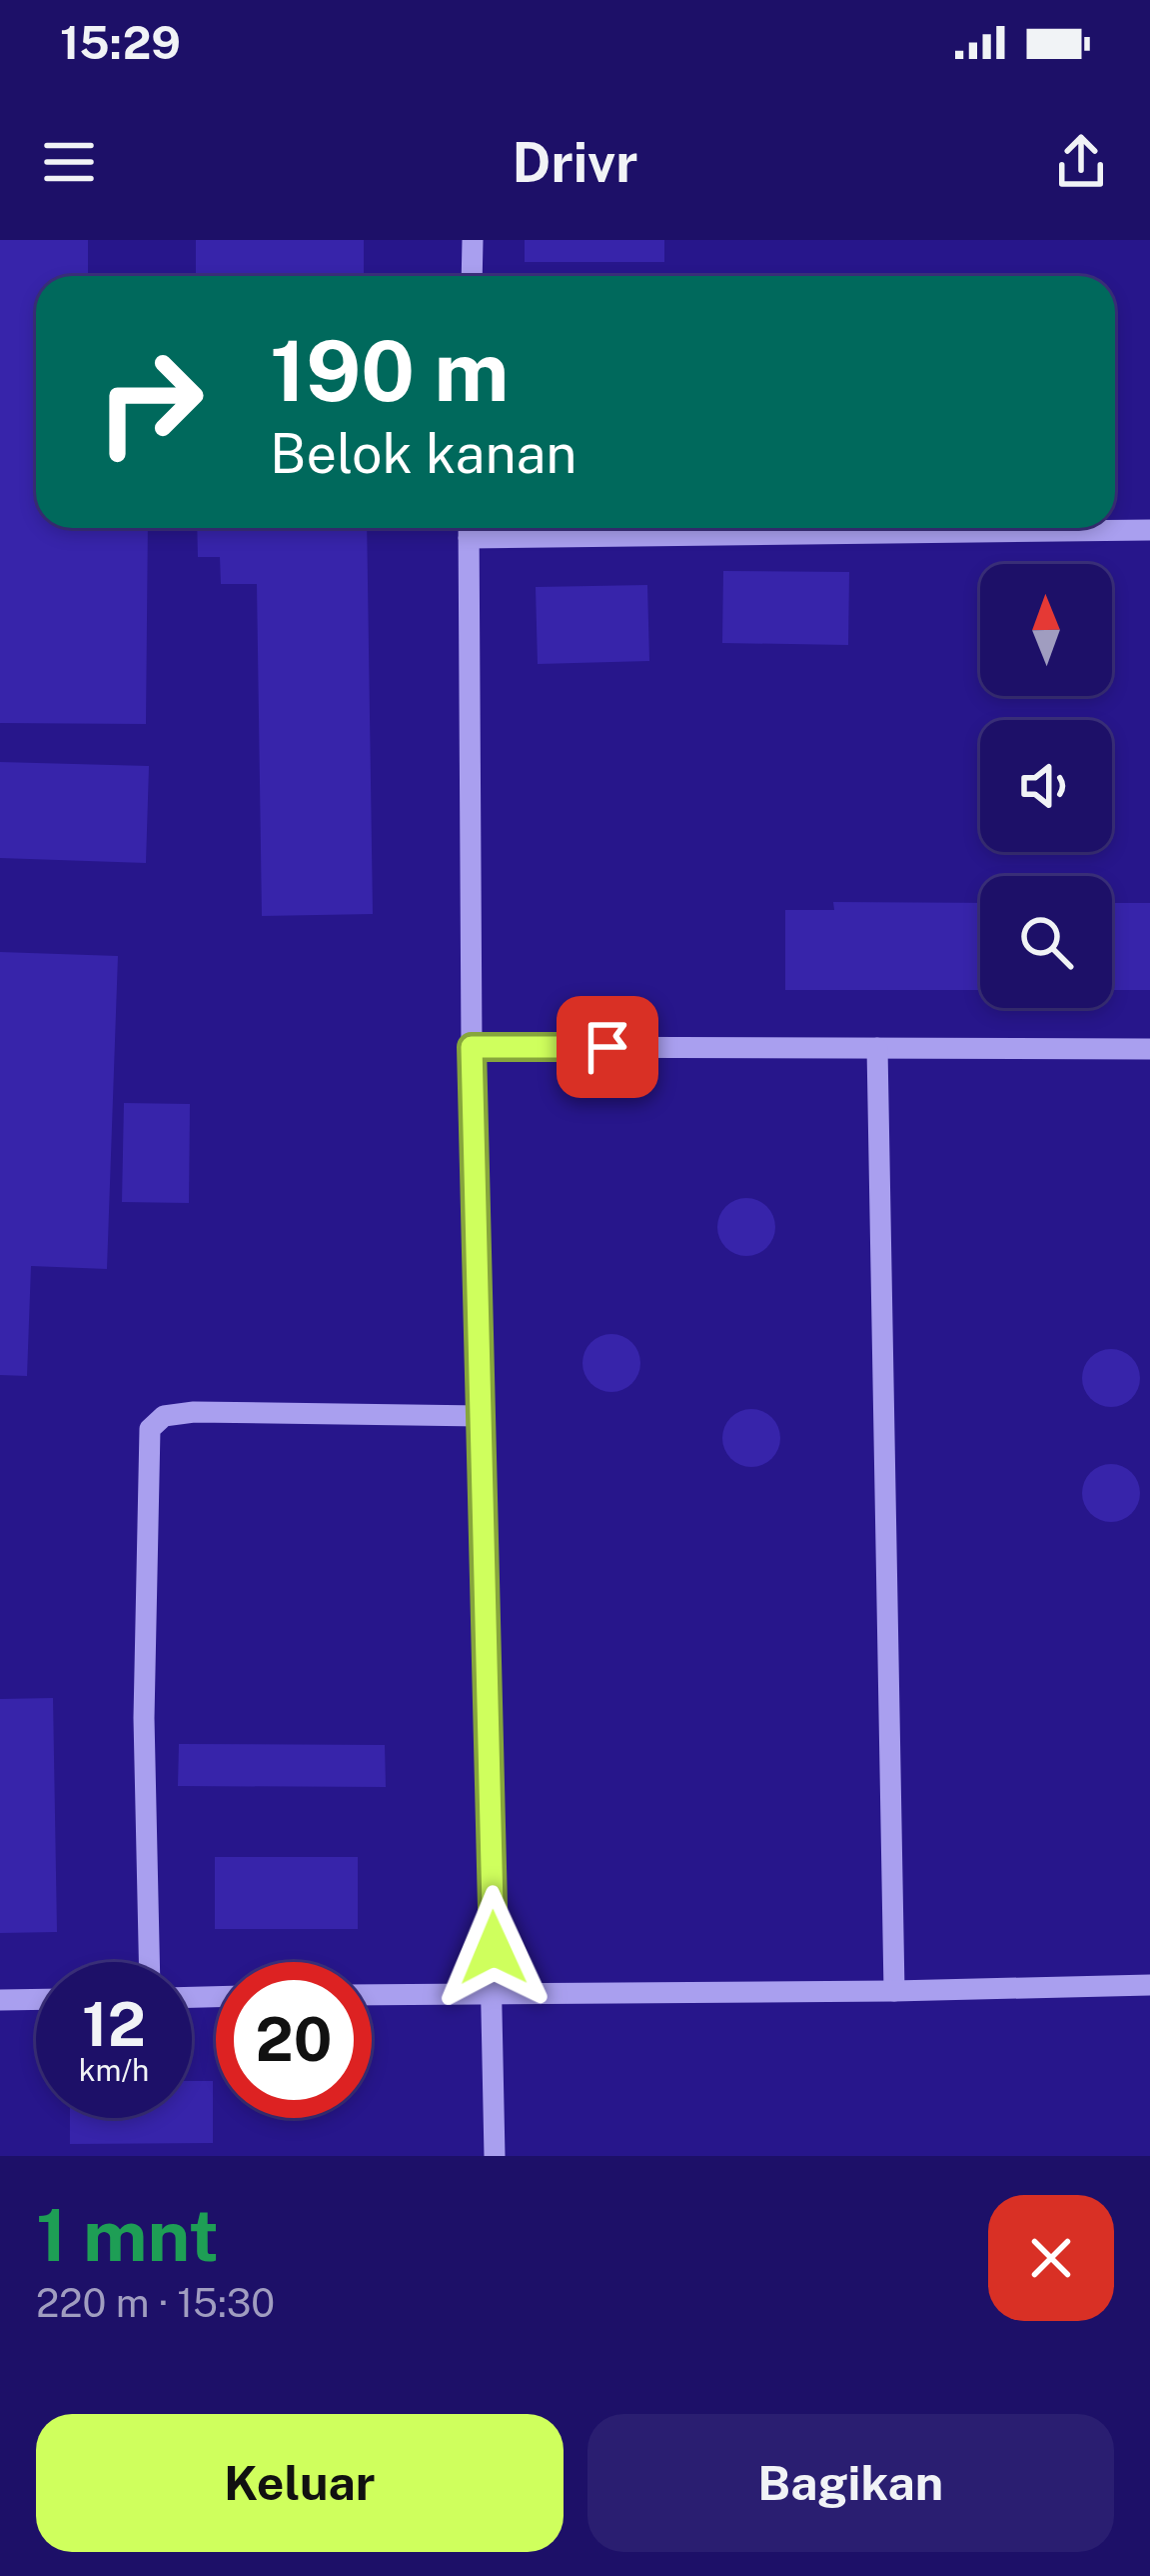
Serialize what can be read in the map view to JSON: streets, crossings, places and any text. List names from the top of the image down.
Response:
{
  "north": "top",
  "page": {
    "status": "15:29",
    "header": "Drivr",
    "turn": ["190 m", "Belok kanan"],
    "speed": "12 km/h",
    "limit": "20",
    "heading": ["1 mnt", "220 m · 15:30"],
    "buttons": ["Keluar", "Bagikan"]
  }
}
